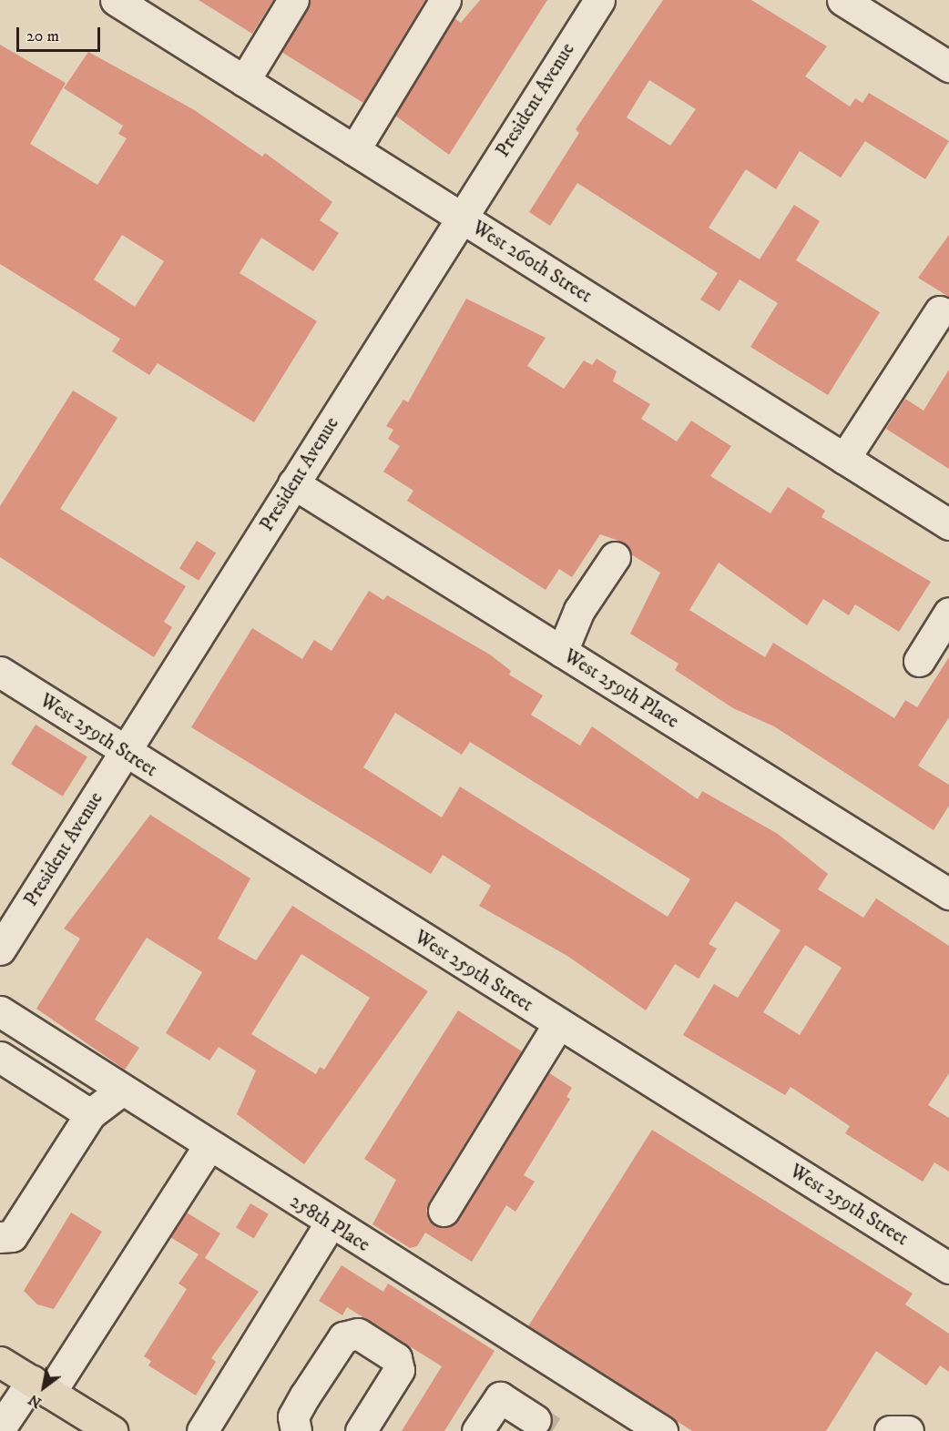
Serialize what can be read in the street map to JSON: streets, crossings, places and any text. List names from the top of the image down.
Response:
{
  "streets": {
    "street": [
      "President Avenue",
      "West 260th Street",
      "West 259th Place",
      "West 259th Street",
      "258th Place"
    ]
  },
  "crossings": [
    ["President Avenue", "West 260th Street"],
    ["President Avenue", "West 259th Place"],
    ["President Avenue", "West 259th Street"]
  ],
  "scale_bar": "20 m",
  "north": "bottom left"
}
